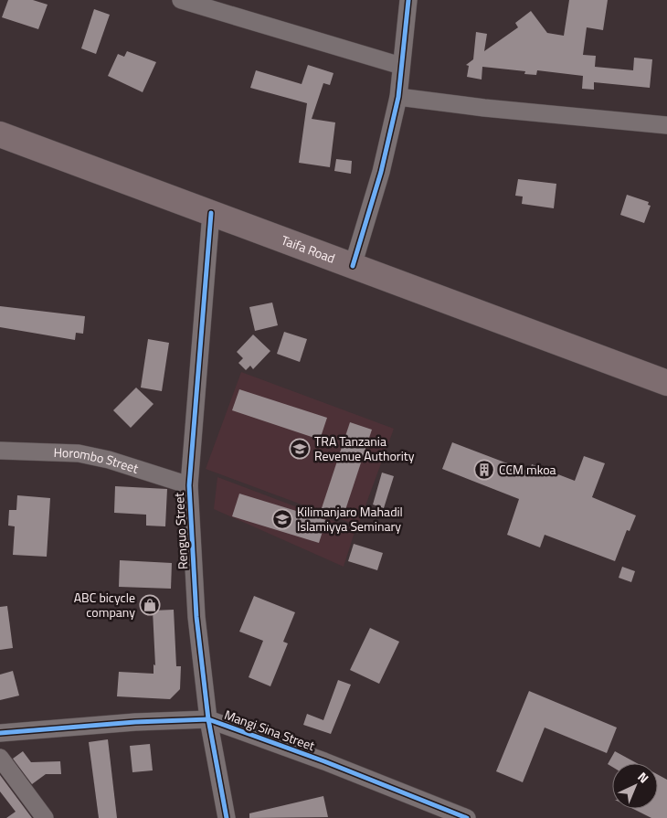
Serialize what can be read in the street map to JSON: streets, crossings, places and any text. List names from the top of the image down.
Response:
{
  "streets": {
    "highway": ["Taifa Road"],
    "street": ["Horombo Street", "Renguo Street", "Mangi Sina Street"]
  },
  "crossings": [
    ["Taifa Road", "Renguo Street"],
    ["Horombo Street", "Renguo Street"],
    ["Renguo Street", "Mangi Sina Street"]
  ],
  "places": {
    "school or university": ["TRA Tanzania Revenue Authority", "Kilimanjaro Mahadil Islamiyya Seminary"],
    "building": ["CCM mkoa"],
    "shop": ["ABC bicycle company"]
  },
  "north": "top right"
}
